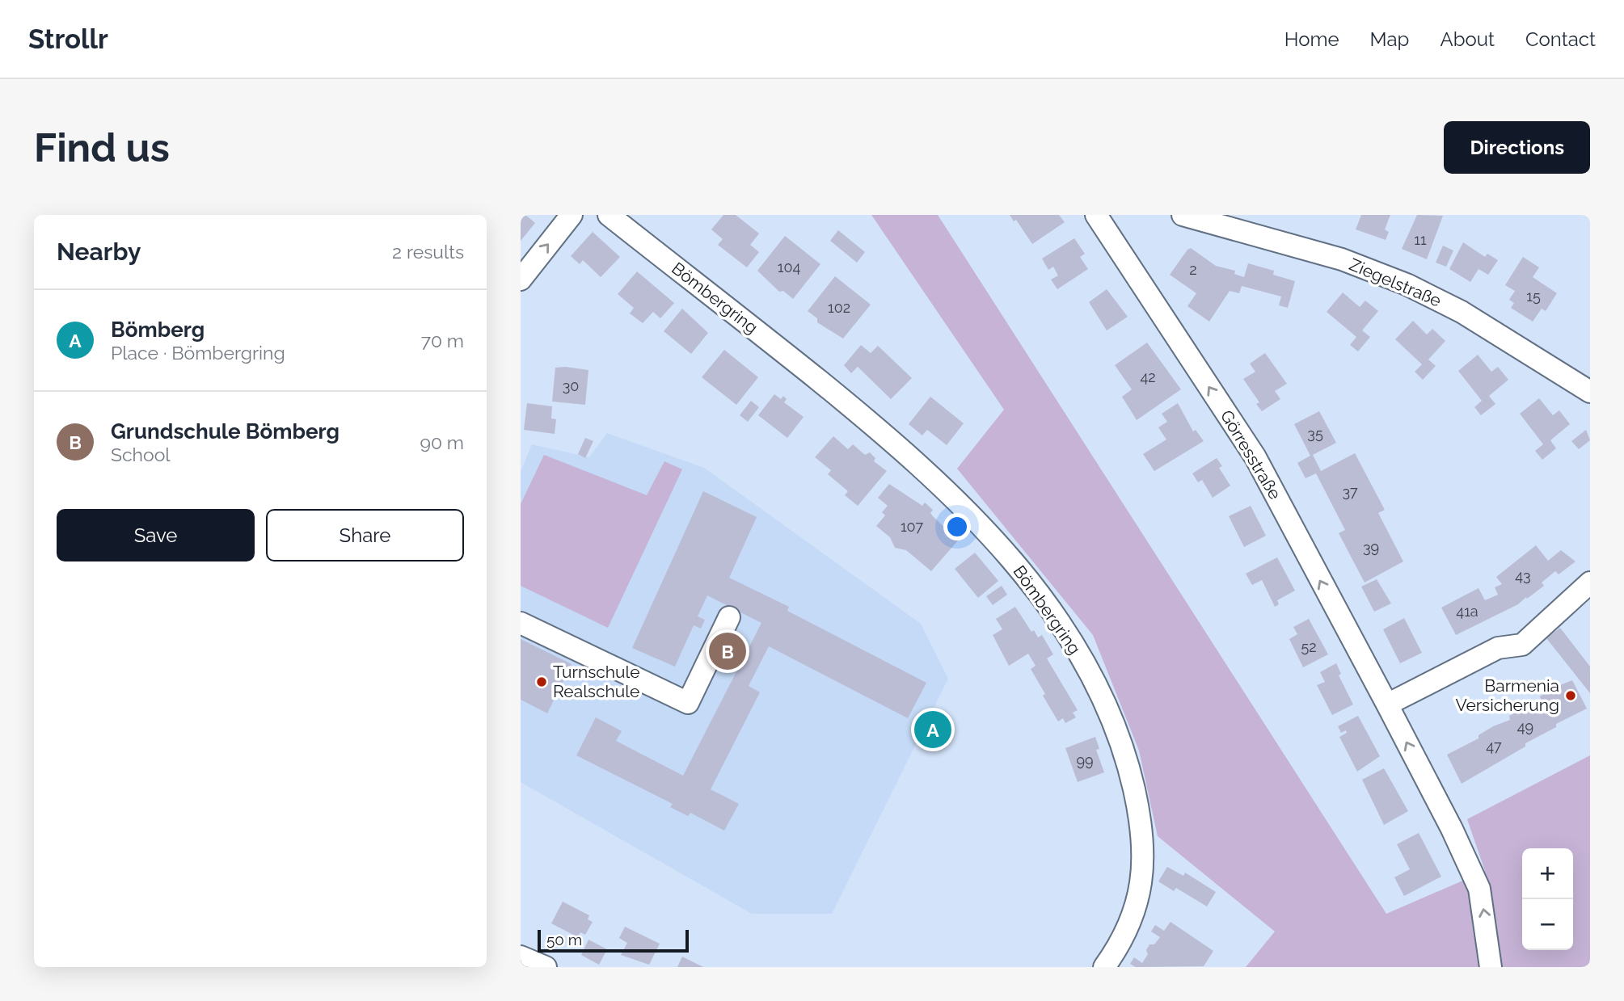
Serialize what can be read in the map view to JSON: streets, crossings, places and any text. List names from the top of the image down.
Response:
{
  "streets": {
    "street": ["Ziegelstraße", "Bömbergring", "Görresstraße"]
  },
  "one_way": ["Görresstraße"],
  "places": ["Turnschule Realschule", "Barmenia Versicherung"],
  "house_numbers": [
    "11",
    "104",
    "2",
    "15",
    "102",
    "42",
    "30",
    "35",
    "37",
    "107",
    "39",
    "43",
    "41a",
    "52",
    "49",
    "47",
    "99"
  ],
  "scale_bar": "50 m",
  "page": {
    "header": "Strollr",
    "nav": [
      "Home",
      "Map",
      "About",
      "Contact"
    ],
    "buttons": [
      "Directions",
      ["Save", "Share"]
    ],
    "title": "Find us",
    "heading": ["Nearby", "2 results"],
    "list": [
      {
        "mark": "A",
        "name": "Bömberg",
        "note": "Place · Bömbergring",
        "value": "70 m"
      },
      {
        "mark": "B",
        "name": "Grundschule Bömberg",
        "note": "School",
        "value": "90 m"
      }
    ],
    "pins": ["B", "A"],
    "map_buttons": ["+", "−"],
    "scale": "50 m"
  }
}
